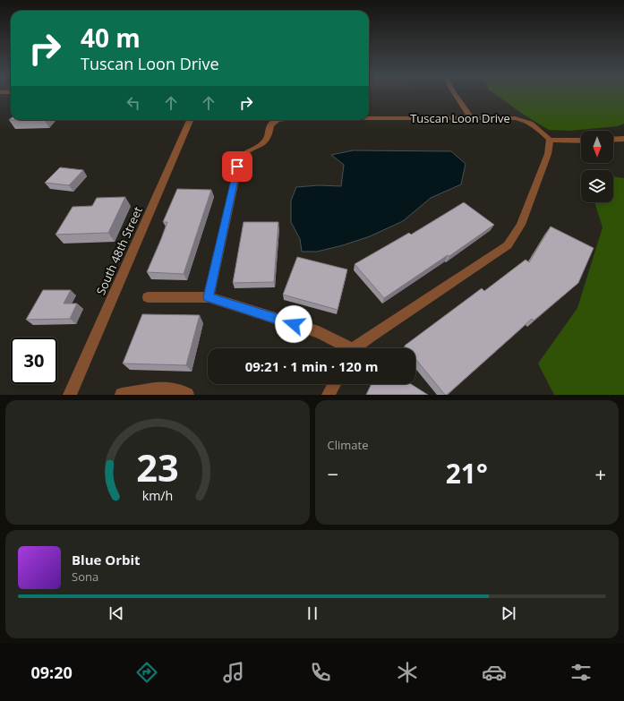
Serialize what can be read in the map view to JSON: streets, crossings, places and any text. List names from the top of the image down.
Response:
{
  "streets": {
    "street": ["Tuscan Loon Drive", "South 48th Street"]
  },
  "north": "bottom",
  "page": {
    "turn": ["40 m", "Tuscan Loon Drive"],
    "limit": "30",
    "trip": "09:21 · 1 min · 120 m",
    "tile": "Climate",
    "heat": ["−", "21°", "+"],
    "song": ["Blue Orbit", "Sona"],
    "tabs": "09:20",
    "gauge": ["23", "km/h"]
  }
}
